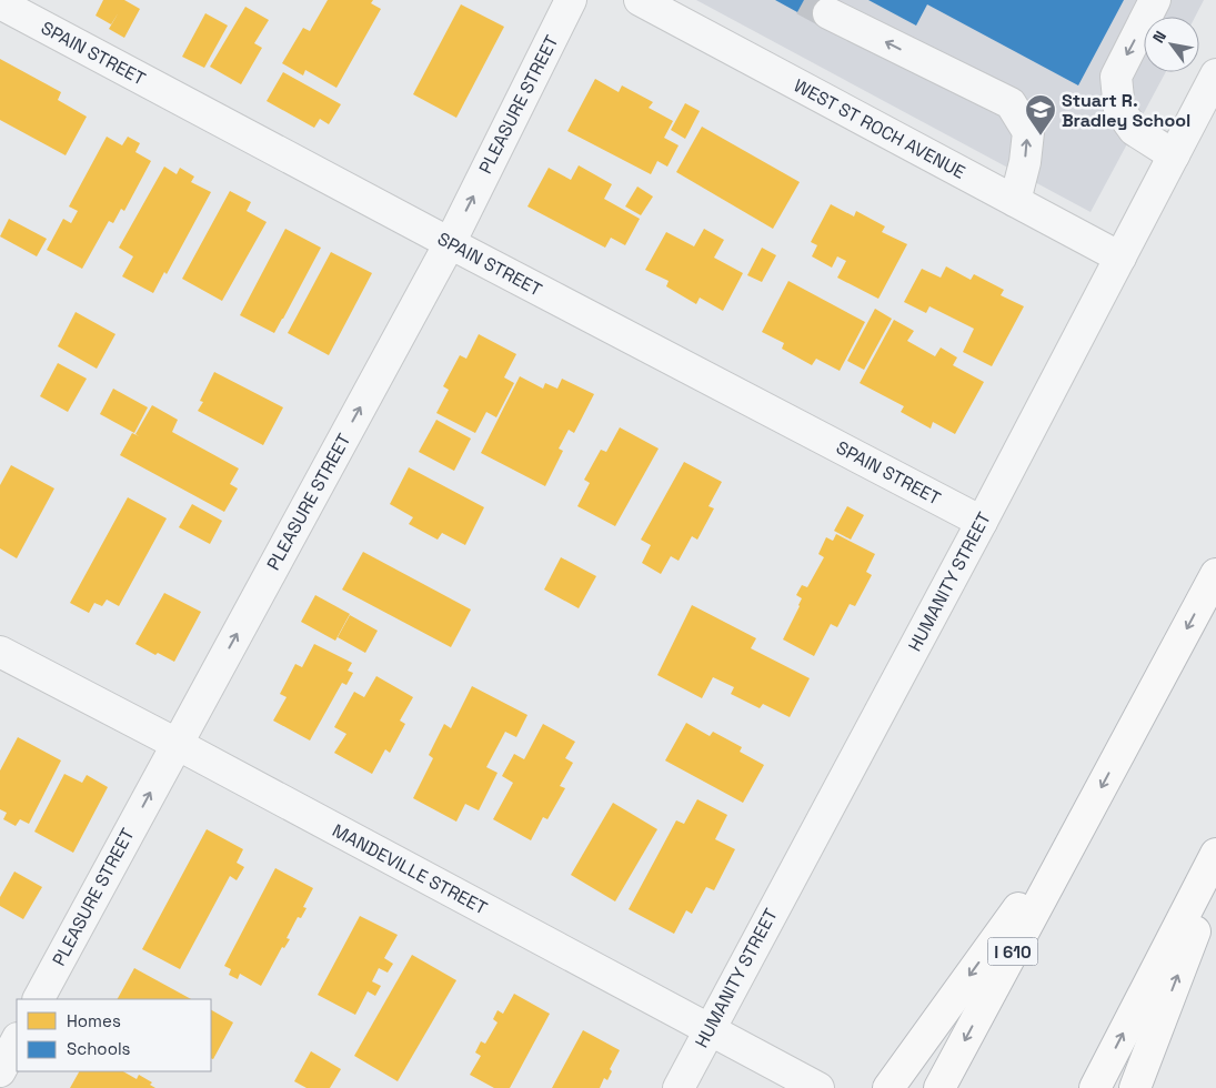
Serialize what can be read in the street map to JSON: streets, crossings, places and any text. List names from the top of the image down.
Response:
{
  "streets": {
    "highway": ["I 610"],
    "street": [
      "SPAIN STREET",
      "PLEASURE STREET",
      "WEST ST ROCH AVENUE",
      "HUMANITY STREET",
      "MANDEVILLE STREET"
    ]
  },
  "crossings": [
    ["SPAIN STREET", "PLEASURE STREET"],
    ["SPAIN STREET", "HUMANITY STREET"],
    ["PLEASURE STREET", "MANDEVILLE STREET"],
    ["WEST ST ROCH AVENUE", "HUMANITY STREET"],
    ["HUMANITY STREET", "MANDEVILLE STREET"]
  ],
  "one_way": ["PLEASURE STREET"],
  "places": {
    "school or university": ["Stuart R. Bradley School"]
  },
  "legend": ["Homes", "Schools"],
  "north": "top left"
}
